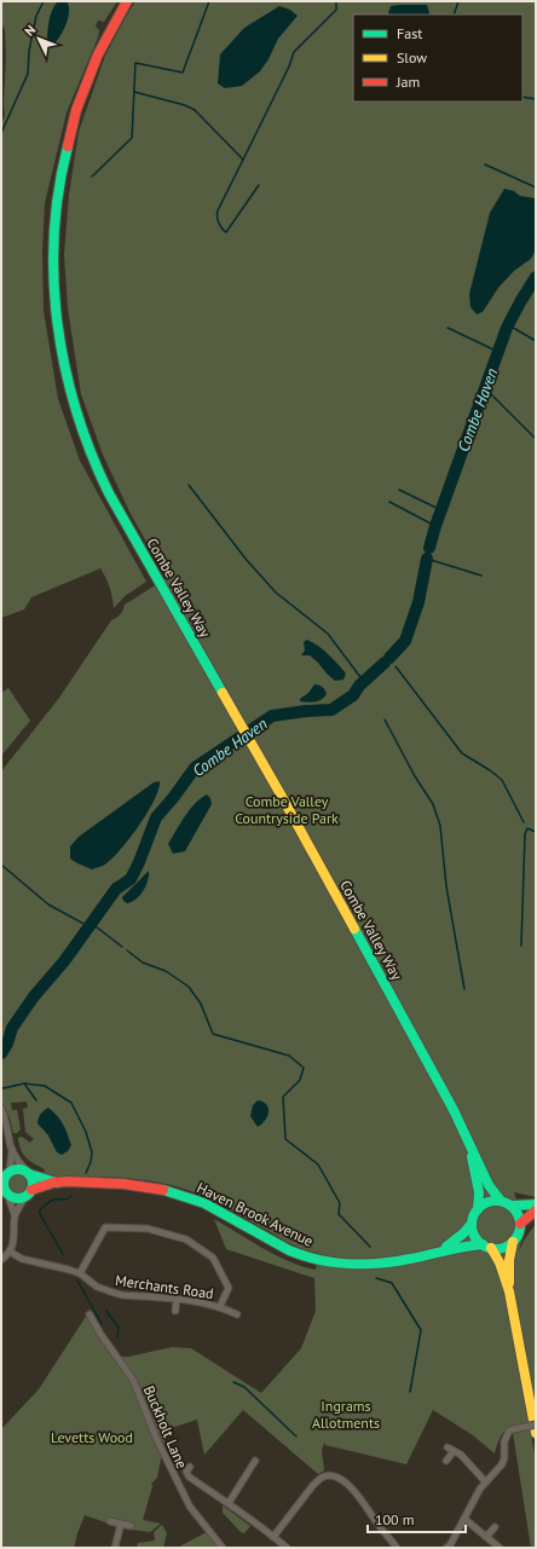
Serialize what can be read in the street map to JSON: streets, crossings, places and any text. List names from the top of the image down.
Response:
{
  "streets": {
    "main road": ["Combe Valley Way", "Haven Brook Avenue"],
    "street": ["Merchants Road", "Buckholt Lane"]
  },
  "crossings": [
    ["Combe Valley Way", "Haven Brook Avenue"]
  ],
  "water": ["Combe Haven"],
  "parks": ["Combe Valley Countryside Park", "Ingrams Allotments", "Levetts Wood"],
  "legend": ["Fast", "Slow", "Jam"],
  "scale_bar": "100 m",
  "north": "top left"
}
